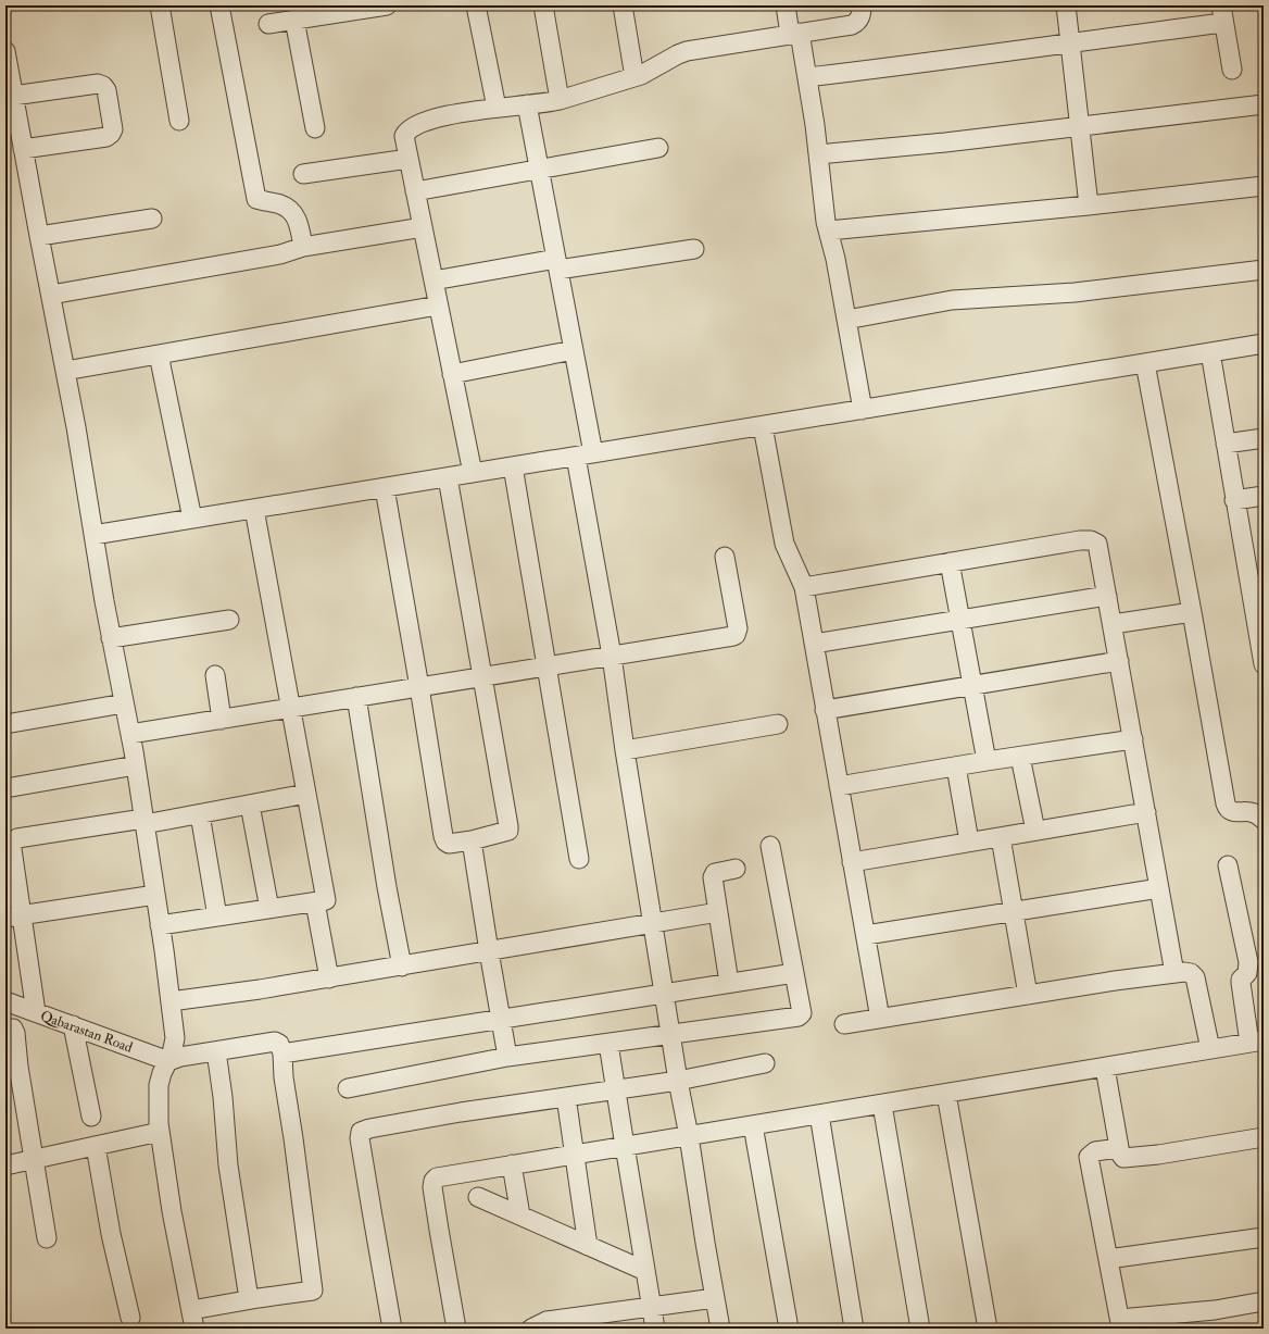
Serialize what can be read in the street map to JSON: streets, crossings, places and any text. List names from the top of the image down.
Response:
{
  "streets": {
    "street": ["Qabarastan Road"]
  }
}
